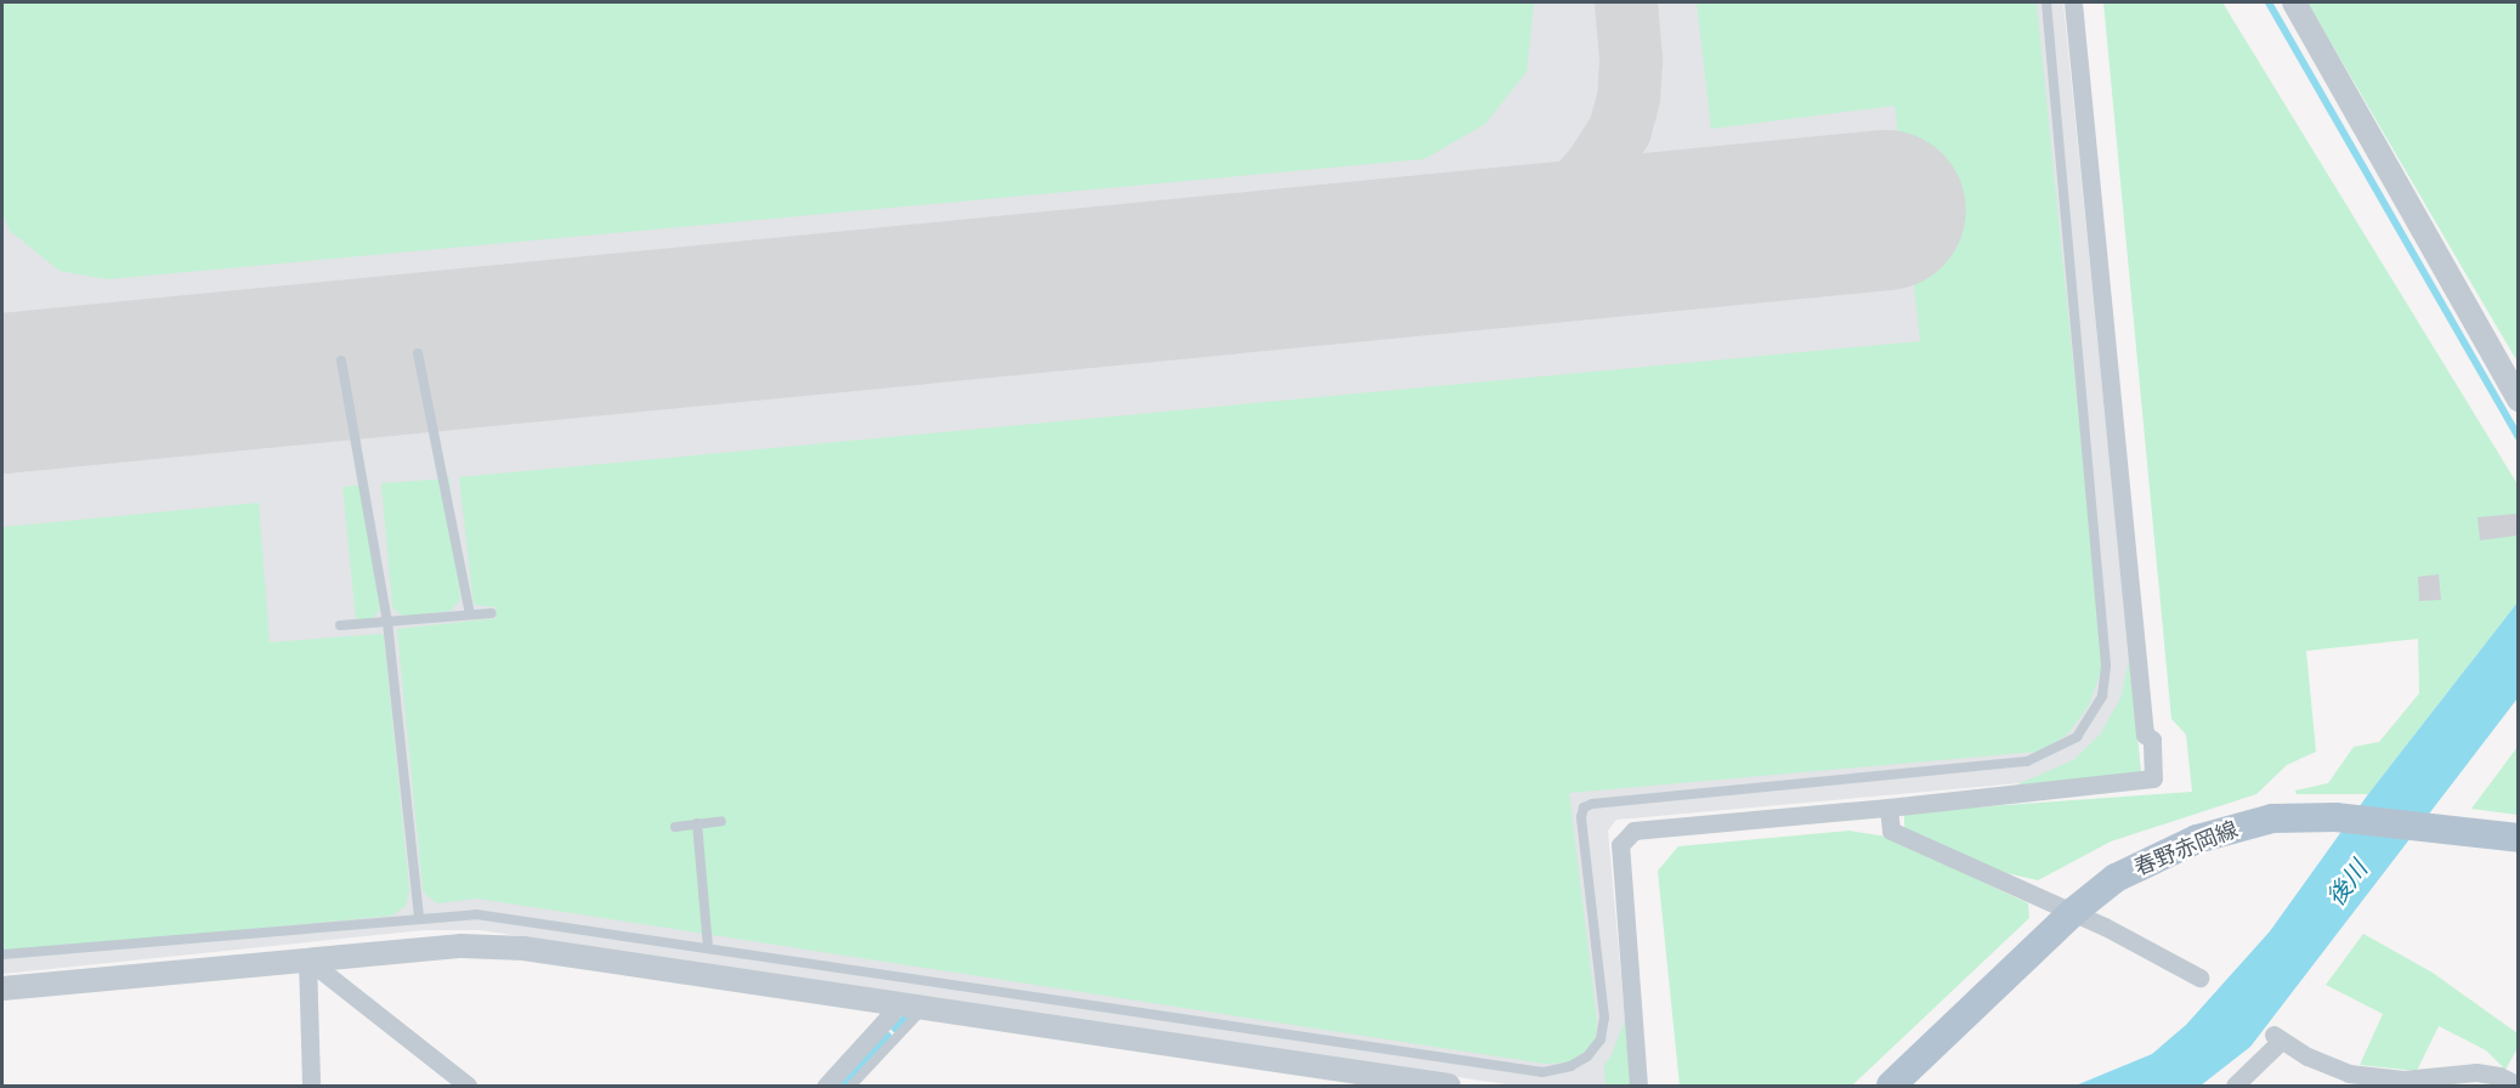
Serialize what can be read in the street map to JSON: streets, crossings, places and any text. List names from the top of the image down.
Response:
{
  "streets": {
    "main road": ["春野赤岡線"]
  },
  "water": ["後川"]
}
